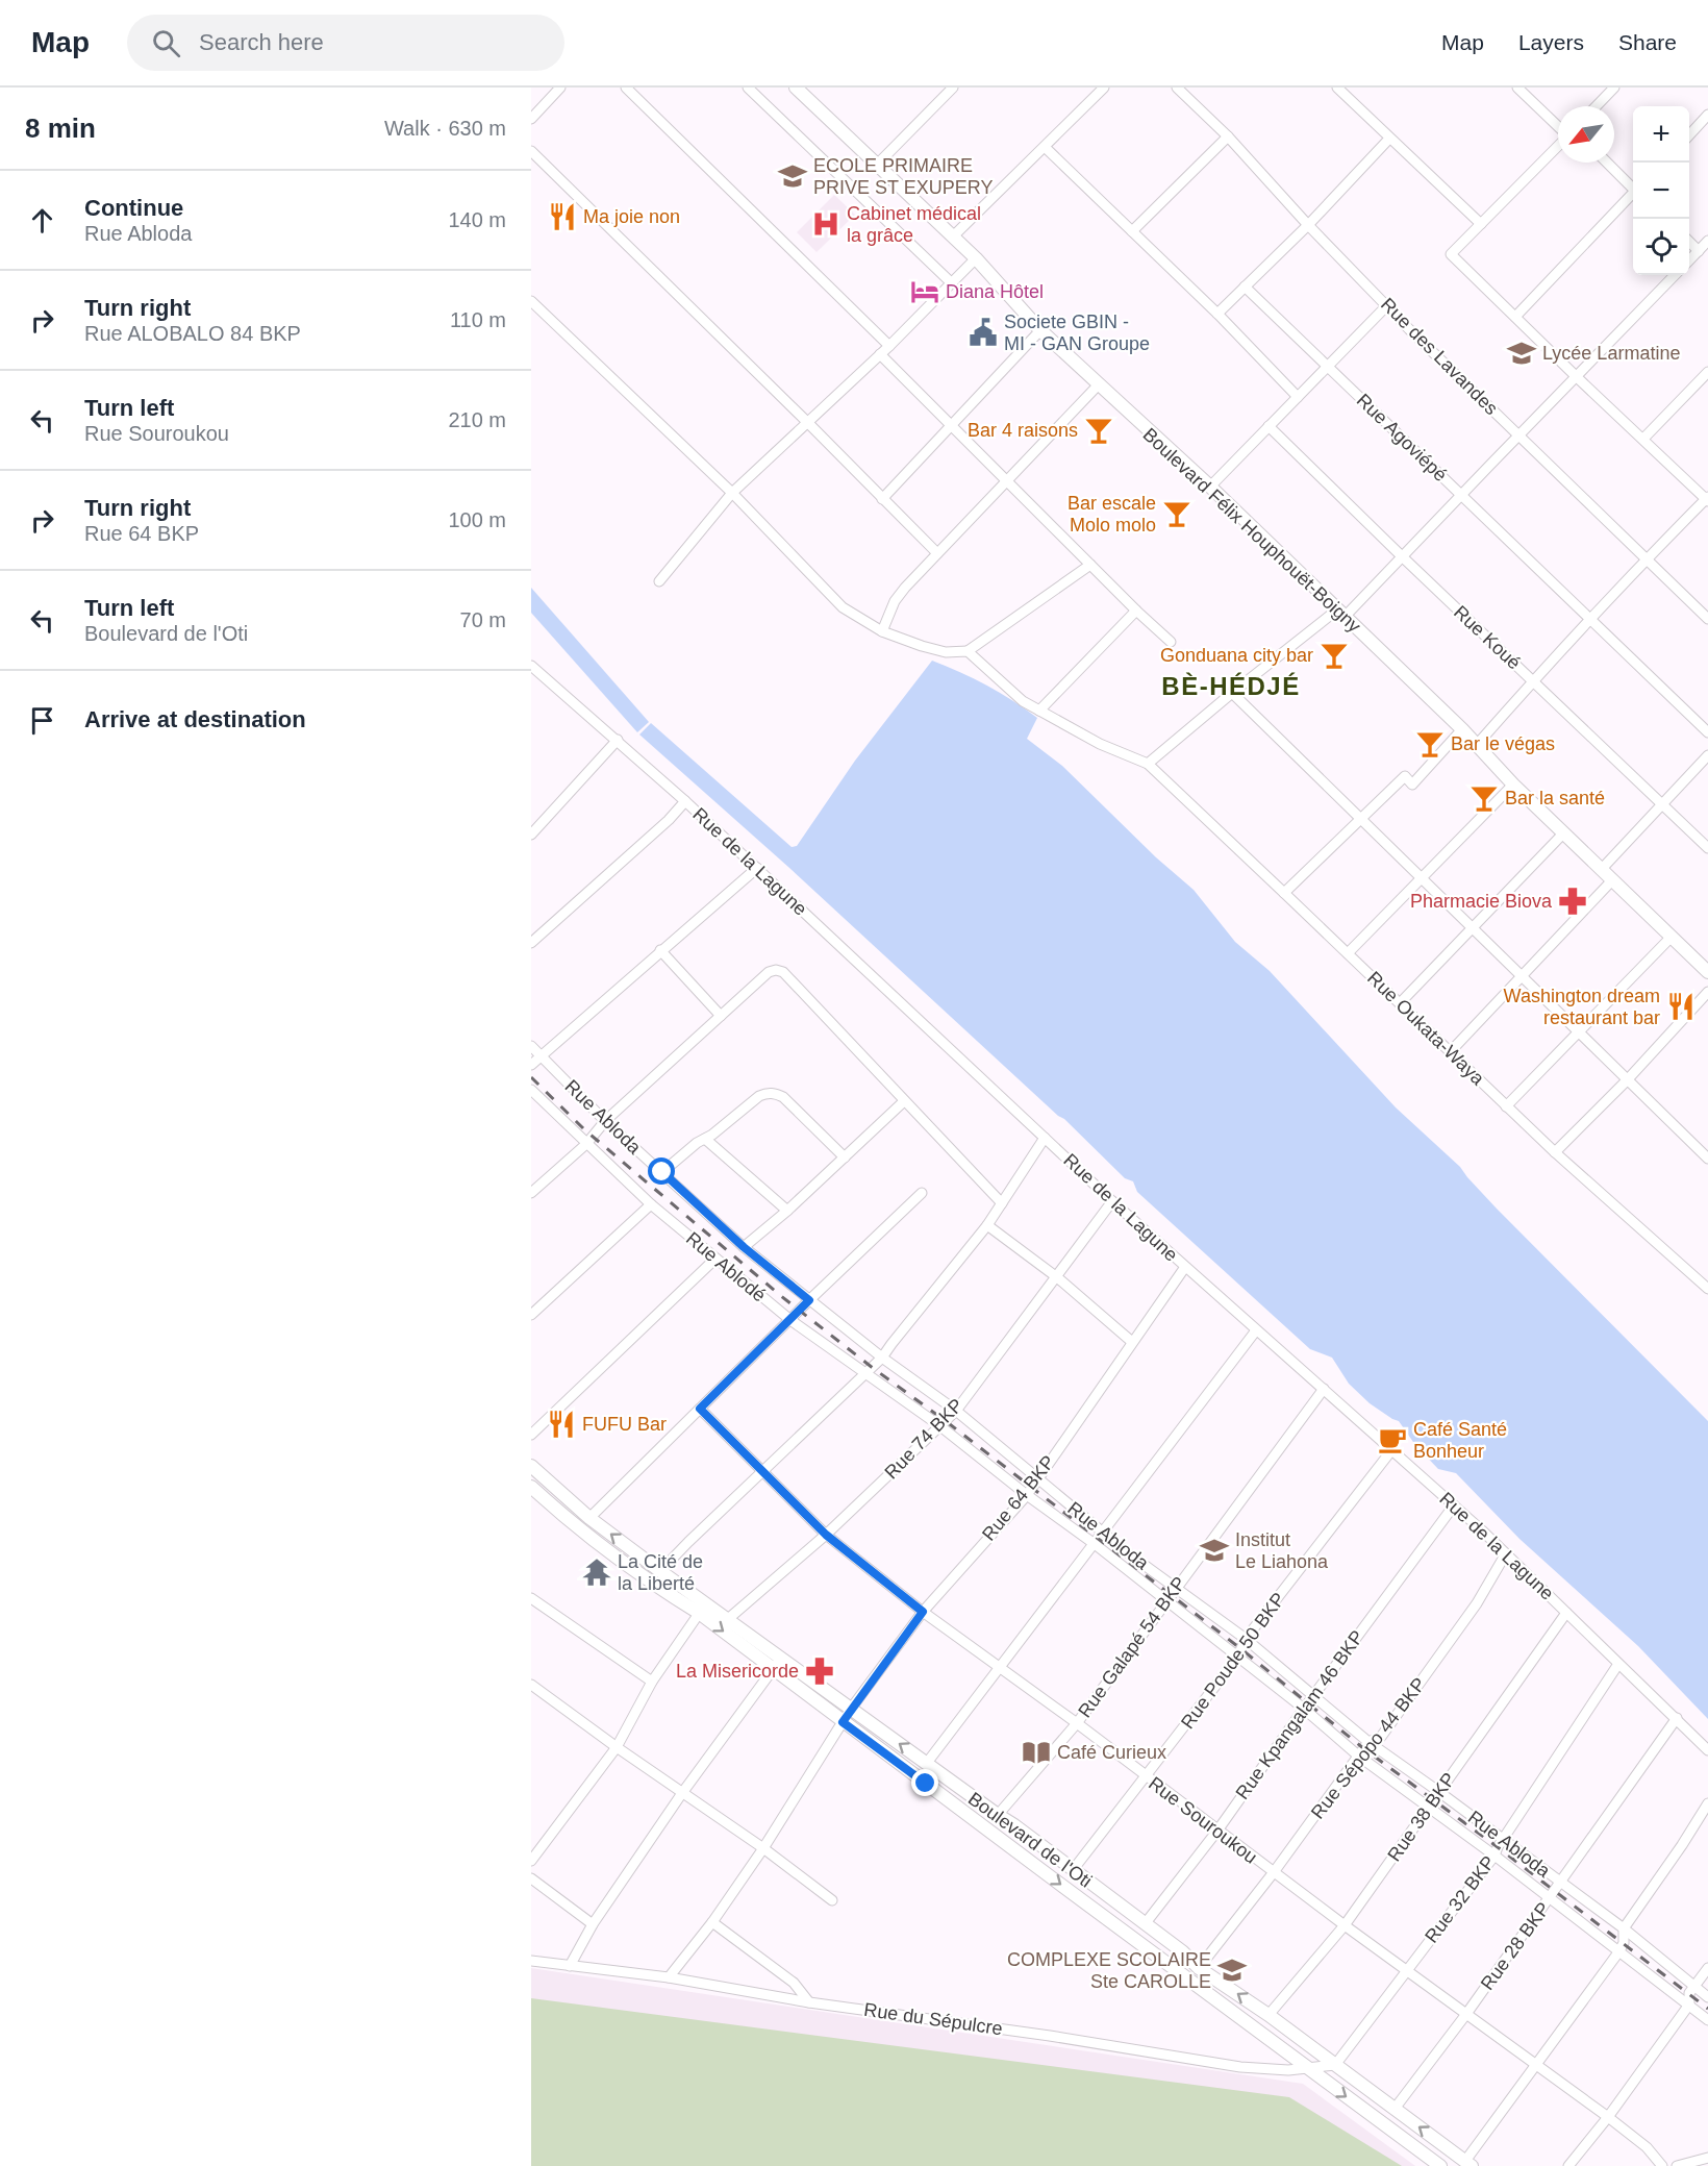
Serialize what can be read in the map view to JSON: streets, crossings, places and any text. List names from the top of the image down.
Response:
{
  "streets": {
    "main road": ["Boulevard Félix Houphouët-Boigny", "Boulevard de l'Oti"],
    "street": [
      "Rue des Lavandes",
      "Rue Agoviépé",
      "Rue Koué",
      "Rue de la Lagune",
      "Rue Oukata-Waya",
      "Rue Abloda",
      "Rue Ablodé",
      "Rue 74 BKP",
      "Rue 64 BKP",
      "Rue Galapé 54 BKP",
      "Rue Poude 50 BKP",
      "Rue Kpangalam 46 BKP",
      "Rue Sépopo 44 BKP",
      "Rue 38 BKP",
      "Rue Souroukou",
      "Rue 32 BKP",
      "Rue 28 BKP",
      "Rue du Sépulcre"
    ]
  },
  "crossings": [
    ["Rue de la Lagune", "Rue 74 BKP"],
    ["Rue de la Lagune", "Rue 64 BKP"],
    ["Rue de la Lagune", "Rue Galapé 54 BKP"],
    ["Rue de la Lagune", "Rue Poude 50 BKP"],
    ["Rue de la Lagune", "Rue Kpangalam 46 BKP"],
    ["Rue de la Lagune", "Rue Sépopo 44 BKP"],
    ["Rue de la Lagune", "Rue 38 BKP"],
    ["Rue de la Lagune", "Rue 32 BKP"],
    ["Rue de la Lagune", "Rue 28 BKP"],
    ["Rue Abloda", "Rue 74 BKP"],
    ["Rue Abloda", "Rue 64 BKP"],
    ["Rue Abloda", "Rue Galapé 54 BKP"],
    ["Rue Abloda", "Rue Poude 50 BKP"],
    ["Rue Abloda", "Rue Kpangalam 46 BKP"],
    ["Rue Abloda", "Rue Sépopo 44 BKP"],
    ["Rue Abloda", "Rue 38 BKP"],
    ["Rue Abloda", "Rue 32 BKP"],
    ["Rue Abloda", "Rue 28 BKP"],
    ["Rue Ablodé", "Rue 74 BKP"],
    ["Rue Ablodé", "Rue 64 BKP"],
    ["Rue Ablodé", "Rue Galapé 54 BKP"],
    ["Rue Ablodé", "Rue Poude 50 BKP"],
    ["Rue Ablodé", "Rue Kpangalam 46 BKP"],
    ["Rue Ablodé", "Rue Sépopo 44 BKP"],
    ["Rue Ablodé", "Rue 38 BKP"],
    ["Rue Ablodé", "Rue 32 BKP"],
    ["Rue Ablodé", "Rue 28 BKP"],
    ["Rue 74 BKP", "Rue Souroukou"],
    ["Rue 74 BKP", "Boulevard de l'Oti"],
    ["Rue 64 BKP", "Rue Souroukou"],
    ["Rue 64 BKP", "Boulevard de l'Oti"],
    ["Rue 64 BKP", "Rue du Sépulcre"],
    ["Rue Galapé 54 BKP", "Rue Souroukou"],
    ["Rue Galapé 54 BKP", "Boulevard de l'Oti"],
    ["Rue Poude 50 BKP", "Rue Souroukou"],
    ["Rue Poude 50 BKP", "Boulevard de l'Oti"],
    ["Rue Kpangalam 46 BKP", "Rue Souroukou"],
    ["Rue Kpangalam 46 BKP", "Boulevard de l'Oti"],
    ["Rue Sépopo 44 BKP", "Rue Souroukou"],
    ["Rue Sépopo 44 BKP", "Boulevard de l'Oti"],
    ["Rue 38 BKP", "Rue Souroukou"],
    ["Rue 38 BKP", "Boulevard de l'Oti"],
    ["Rue Souroukou", "Rue 32 BKP"],
    ["Rue Souroukou", "Rue 28 BKP"],
    ["Boulevard de l'Oti", "Rue 32 BKP"],
    ["Boulevard de l'Oti", "Rue 28 BKP"],
    ["Boulevard de l'Oti", "Rue du Sépulcre"],
    ["Rue 32 BKP", "Rue du Sépulcre"]
  ],
  "districts": ["BÈ-HÉDJÉ"],
  "places": {
    "school or university": [
      "ECOLE PRIMAIRE PRIVE ST EXUPERY",
      "Lycée Larmatine",
      "Institut Le Liahona",
      "COMPLEXE SCOLAIRE Ste CAROLLE"
    ],
    "restaurant": ["Ma joie non", "Washington dream restaurant bar", "FUFU Bar"],
    "hospital": ["Cabinet médical la grâce"],
    "hotel": ["Diana Hôtel"],
    "public building": ["Societe GBIN - MI - GAN Groupe"],
    "bar": [
      "Bar 4 raisons",
      "Bar escale Molo molo",
      "Gonduana city bar",
      "Bar le végas",
      "Bar la santé"
    ],
    "pharmacy": ["Pharmacie Biova", "La Misericorde"],
    "cafe": ["Café Santé Bonheur"],
    "temple": ["La Cité de la Liberté"],
    "library": ["Café Curieux"]
  },
  "north": "bottom left",
  "page": {
    "header": "Map",
    "search": "Search here",
    "nav": ["Map", "Layers", "Share"],
    "heading": ["8 min", "Walk · 630 m"],
    "map_buttons": ["+", "−"],
    "list": [
      ["Continue", "Rue Abloda", "140 m"],
      ["Turn right", "Rue ALOBALO 84 BKP", "110 m"],
      ["Turn left", "Rue Souroukou", "210 m"],
      ["Turn right", "Rue 64 BKP", "100 m"],
      ["Turn left", "Boulevard de l'Oti", "70 m"],
      "Arrive at destination"
    ]
  }
}
